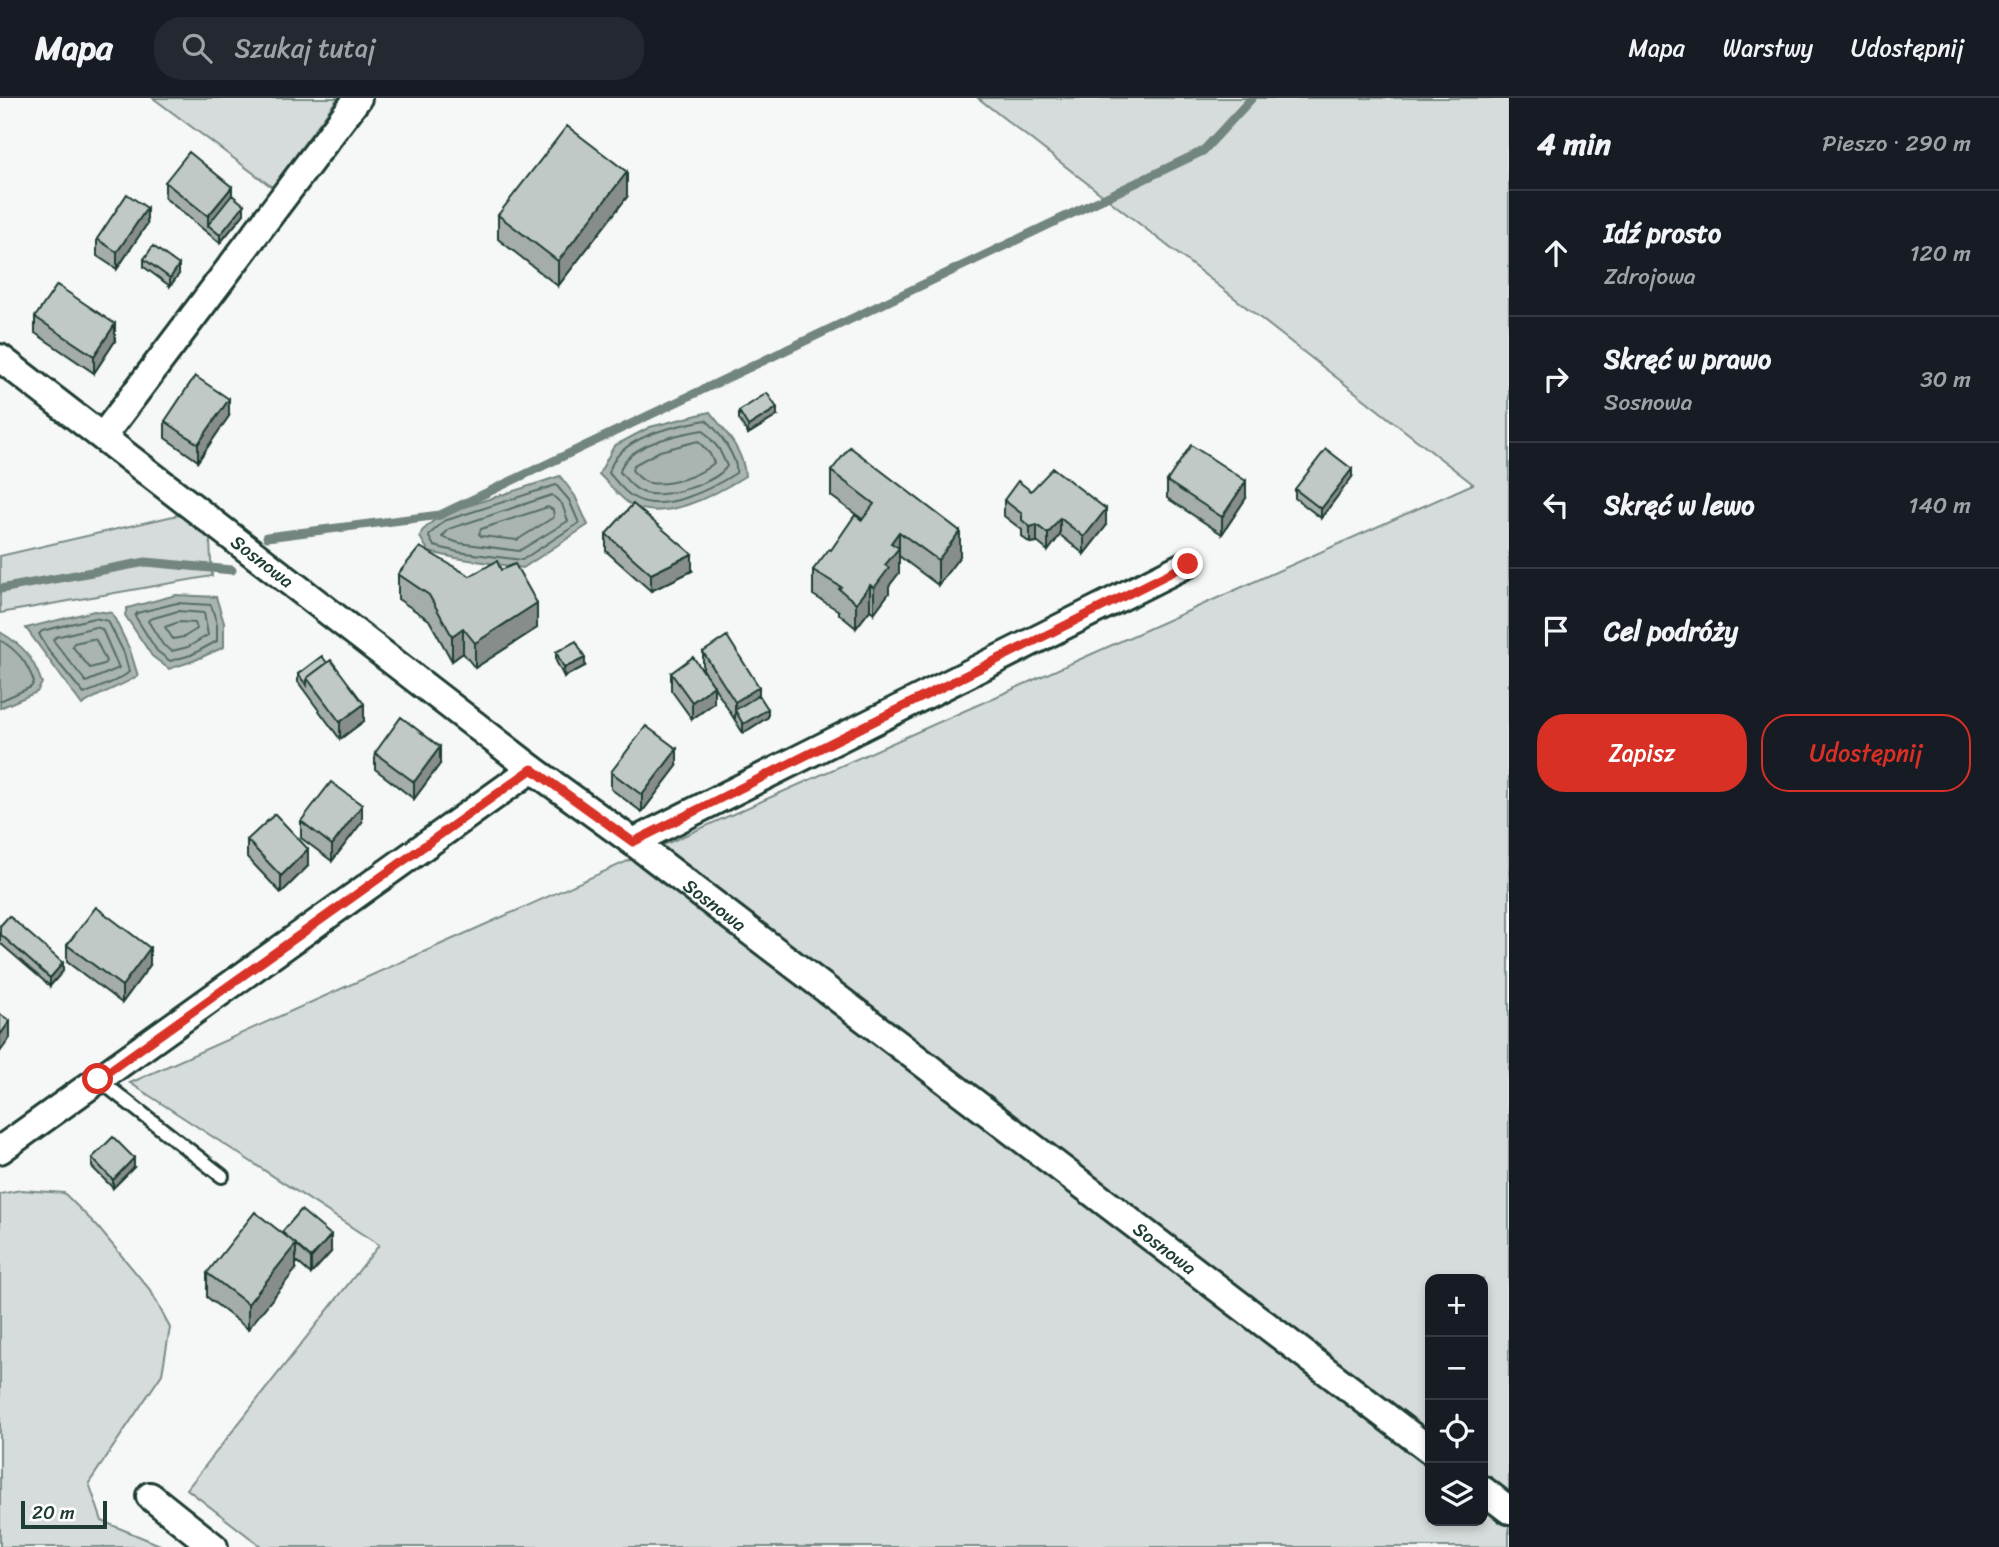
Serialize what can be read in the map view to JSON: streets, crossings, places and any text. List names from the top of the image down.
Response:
{
  "streets": {
    "street": ["Sosnowa"]
  },
  "scale_bar": "20 m",
  "page": {
    "header": "Mapa",
    "search": "Szukaj tutaj",
    "nav": ["Mapa", "Warstwy", "Udostępnij"],
    "heading": ["4 min", "Pieszo · 290 m"],
    "list": [
      ["Idź prosto", "Zdrojowa", "120 m"],
      ["Skręć w prawo", "Sosnowa", "30 m"],
      ["Skręć w lewo", "140 m"],
      "Cel podróży"
    ],
    "buttons": ["Zapisz", "Udostępnij"],
    "map_buttons": ["+", "−"],
    "scale": "20 m"
  }
}
